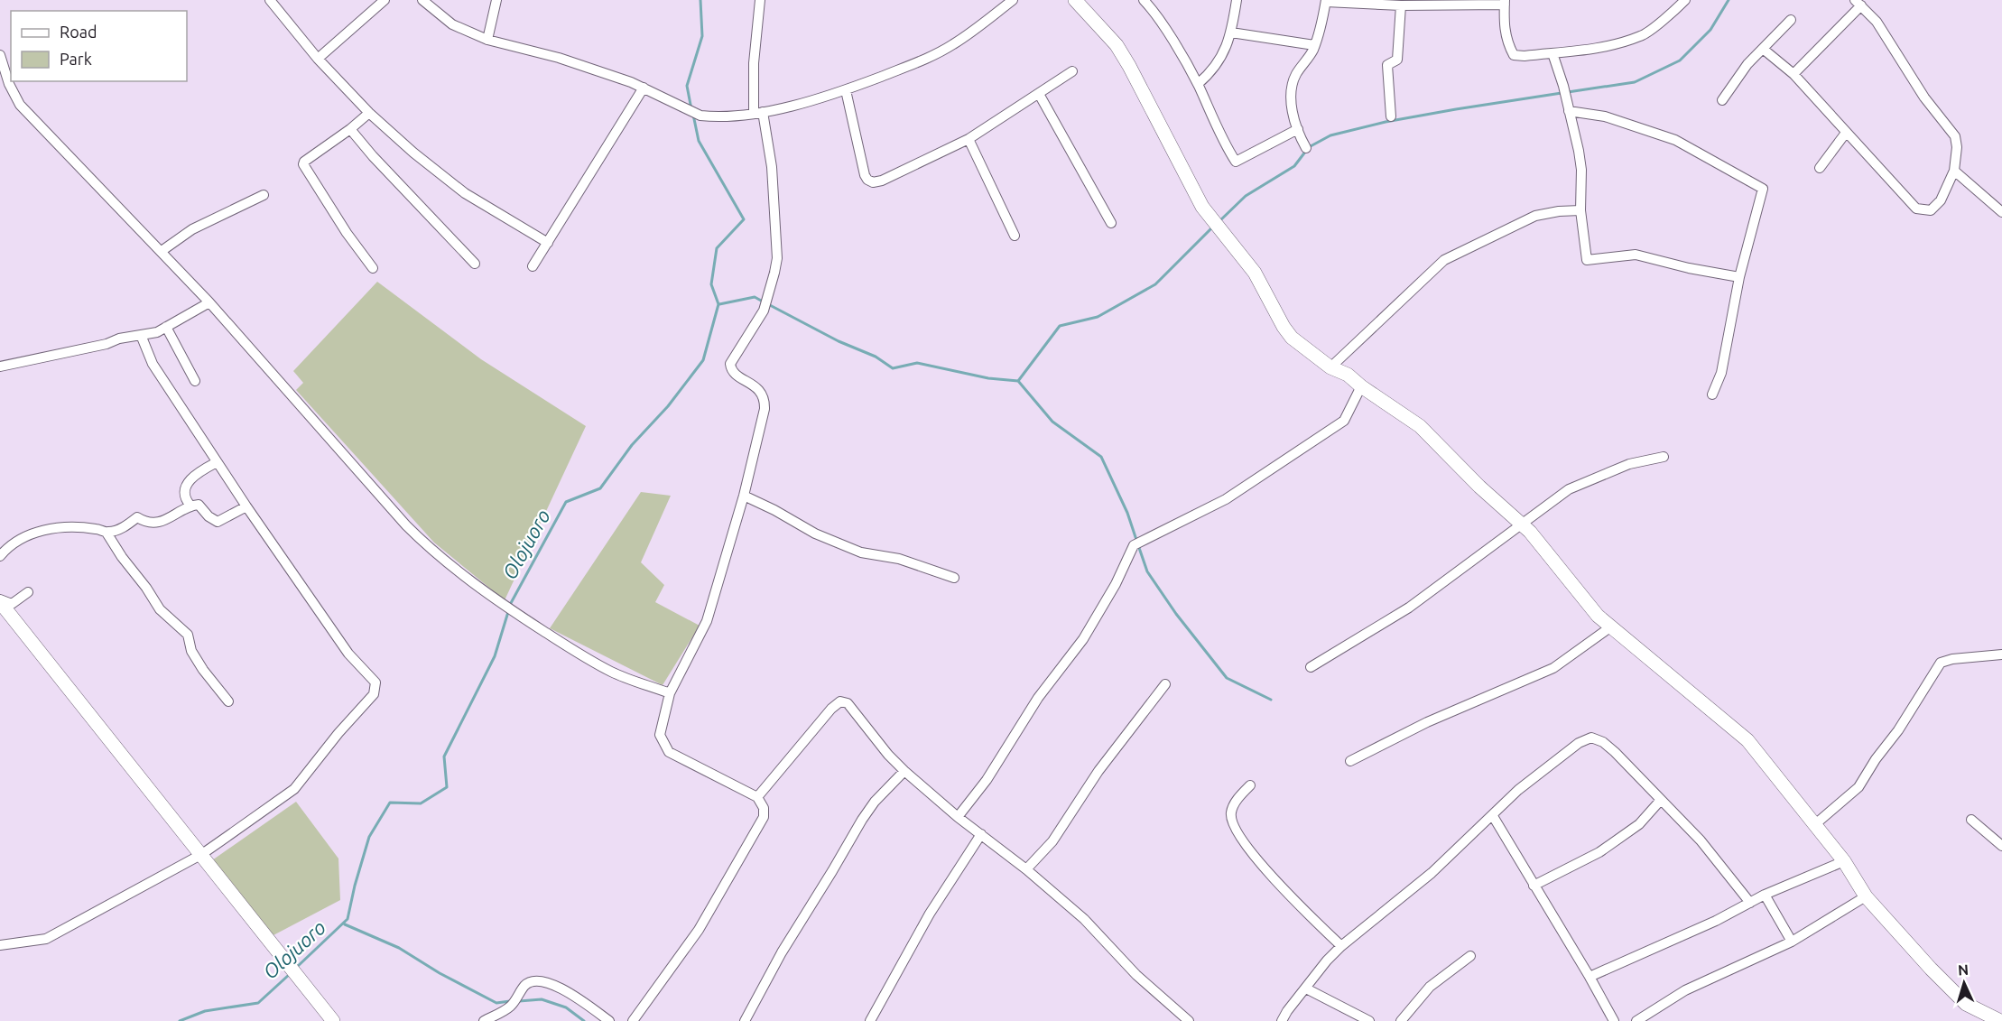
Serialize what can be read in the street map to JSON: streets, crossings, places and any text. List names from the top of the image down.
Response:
{
  "water": ["Olojuoro"],
  "legend": ["Road", "Park"],
  "north": "top"
}
